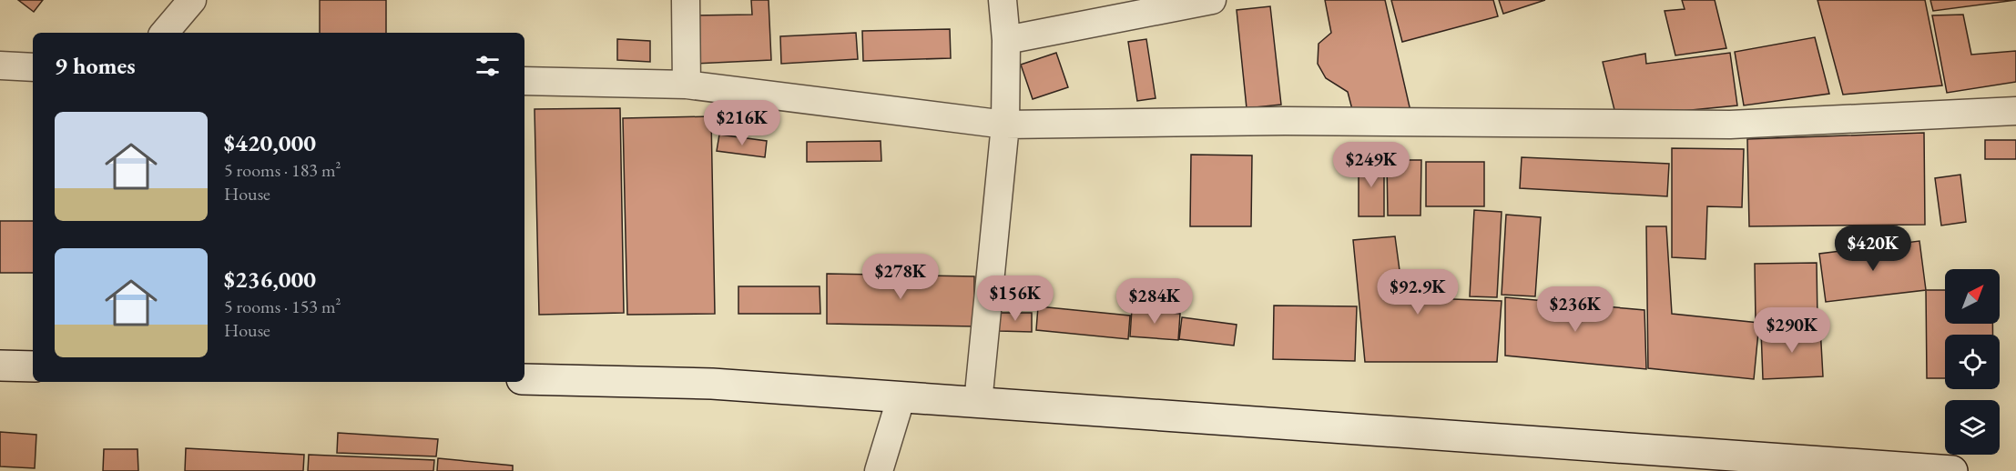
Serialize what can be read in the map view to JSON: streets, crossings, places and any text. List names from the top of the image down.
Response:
{
  "north": "top right",
  "page": {
    "heading": "9 homes",
    "list": [
      {
        "name": "$420,000",
        "note": "5 rooms · 183 m² · House"
      },
      {
        "name": "$236,000",
        "note": "5 rooms · 153 m² · House"
      }
    ],
    "price": [
      "$216K",
      "$249K",
      "$420K",
      "$278K",
      "$92.9K",
      "$156K",
      "$284K",
      "$236K",
      "$290K"
    ]
  }
}
